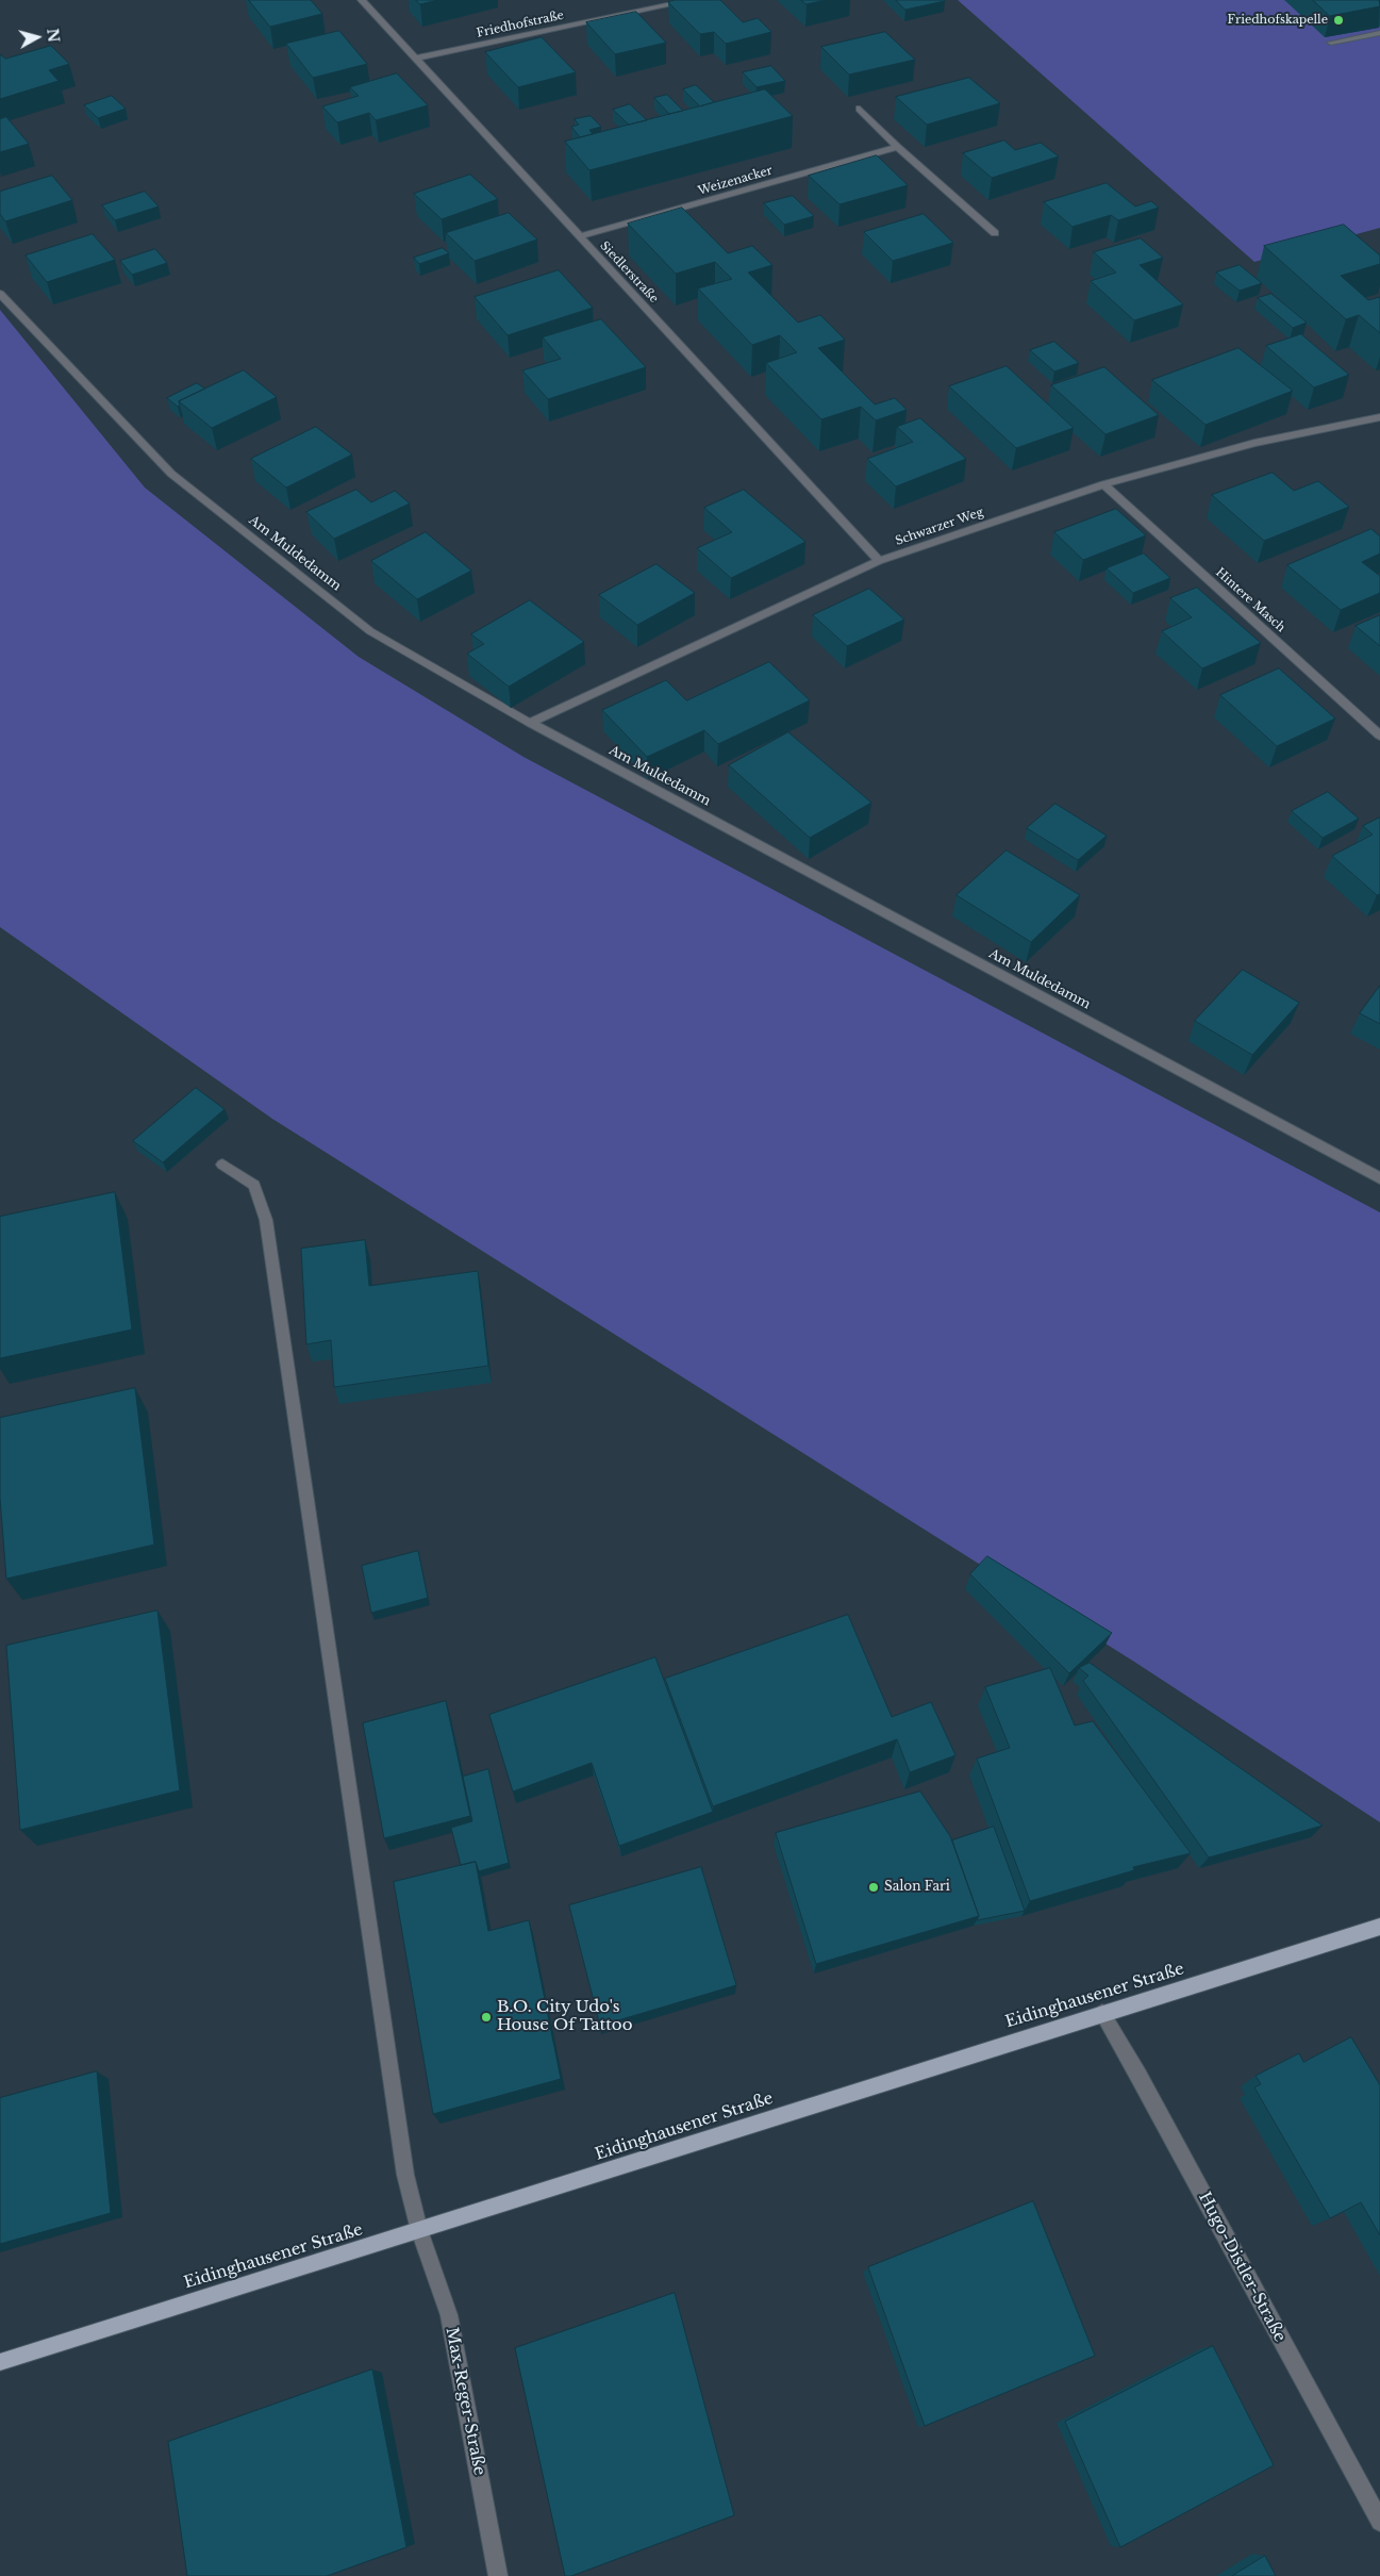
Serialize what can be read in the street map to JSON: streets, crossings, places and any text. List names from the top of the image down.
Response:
{
  "streets": {
    "main road": ["Eidinghausener Straße"],
    "street": [
      "Friedhofstraße",
      "Weizenacker",
      "Siedlerstraße",
      "Schwarzer Weg",
      "Am Muldedamm",
      "Hintere Masch",
      "Hugo-Distler-Straße",
      "Max-Reger-Straße"
    ]
  },
  "crossings": [
    ["Friedhofstraße", "Siedlerstraße"],
    ["Weizenacker", "Siedlerstraße"],
    ["Siedlerstraße", "Schwarzer Weg"],
    ["Schwarzer Weg", "Am Muldedamm"],
    ["Schwarzer Weg", "Hintere Masch"],
    ["Eidinghausener Straße", "Hugo-Distler-Straße"],
    ["Eidinghausener Straße", "Max-Reger-Straße"]
  ],
  "places": ["Friedhofskapelle", "Salon Fari", "B.O. City Udo's House Of Tattoo"],
  "north": "right"
}
